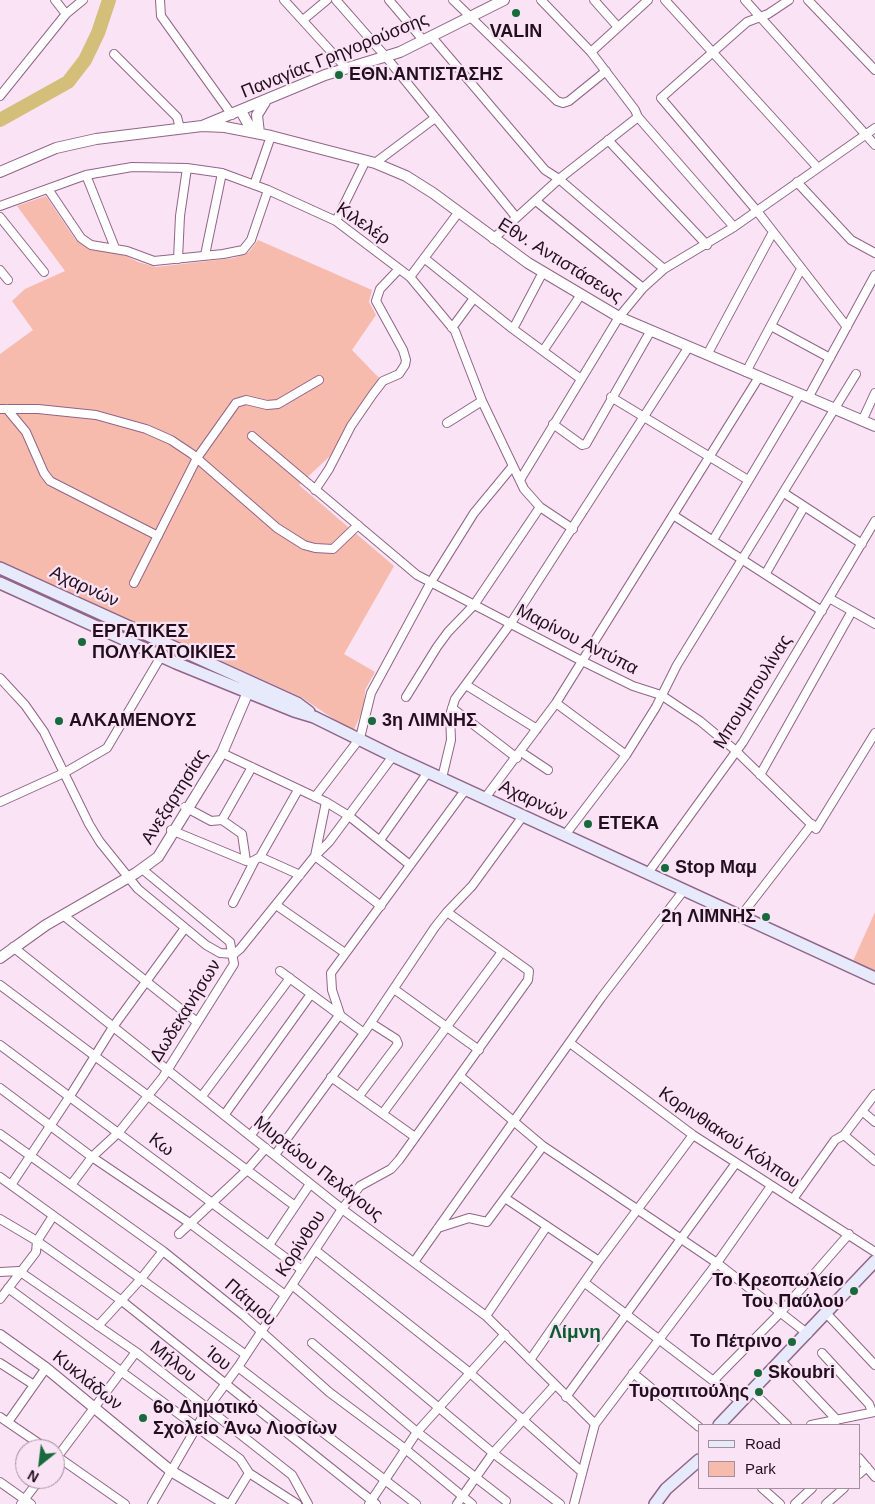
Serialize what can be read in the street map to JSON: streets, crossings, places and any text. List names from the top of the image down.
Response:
{
  "streets": {
    "main road": ["Αχαρνών"],
    "street": [
      "Παναγίας Γρηγορούσσης",
      "Κιλελέρ",
      "Εθν. Αντιστάσεως",
      "Μαρίνου Αντύπα",
      "Μπουμπουλίνας",
      "Ανεξαρτησίας",
      "Δωδεκανήσων",
      "Κορινθιακού Κόλπου",
      "Κω",
      "Μυρτώου Πελάγους",
      "Κορίνθου",
      "Πάτμου",
      "Ίου",
      "Μήλου",
      "Κυκλάδων"
    ]
  },
  "crossings": [
    ["Παναγίας Γρηγορούσσης", "Εθν. Αντιστάσεως"],
    ["Αχαρνών", "Μπουμπουλίνας"],
    ["Αχαρνών", "Ανεξαρτησίας"],
    ["Αχαρνών", "Δωδεκανήσων"],
    ["Μαρίνου Αντύπα", "Μπουμπουλίνας"],
    ["Ανεξαρτησίας", "Μυρτώου Πελάγους"],
    ["Δωδεκανήσων", "Κω"],
    ["Δωδεκανήσων", "Μυρτώου Πελάγους"],
    ["Δωδεκανήσων", "Πάτμου"],
    ["Κω", "Κορίνθου"],
    ["Μυρτώου Πελάγους", "Κορίνθου"],
    ["Κορίνθου", "Πάτμου"],
    ["Κορίνθου", "Ίου"],
    ["Κορίνθου", "Μήλου"],
    ["Κορίνθου", "Κυκλάδων"]
  ],
  "districts": ["Λίμνη"],
  "places": [
    "VALIN",
    "ΕΘΝ.ΑΝΤΙΣΤΑΣΗΣ",
    "ΕΡΓΑΤΙΚΕΣ ΠΟΛΥΚΑΤΟΙΚΙΕΣ",
    "ΑΛΚΑΜΕΝΟΥΣ",
    "3η ΛΙΜΝΗΣ",
    "ΕΤΕΚΑ",
    "Stop Μαμ",
    "2η ΛΙΜΝΗΣ",
    "Το Κρεοπωλείο Του Παύλου",
    "Το Πέτρινο",
    "Skoubri",
    "Τυροπιτούλης",
    "6ο Δημοτικό Σχολείο Άνω Λιοσίων"
  ],
  "legend": ["Road", "Park"],
  "north": "bottom left"
}
